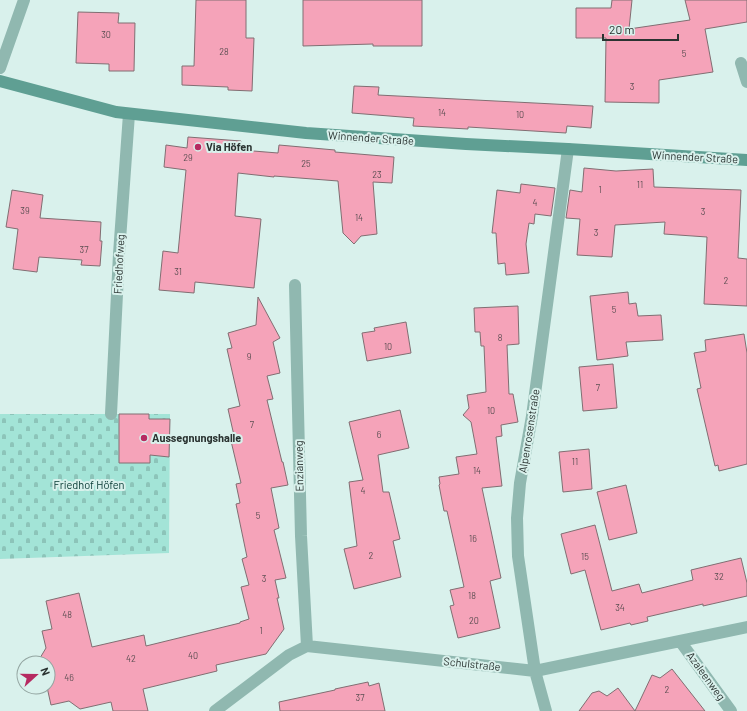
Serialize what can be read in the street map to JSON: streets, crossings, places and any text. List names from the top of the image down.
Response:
{
  "streets": {
    "street": [
      "Winnender Straße",
      "Friedhofweg",
      "Alpenrosenstraße",
      "Enzianweg",
      "Schulstraße",
      "Azaleenweg"
    ]
  },
  "crossings": [
    ["Winnender Straße", "Friedhofweg"],
    ["Winnender Straße", "Alpenrosenstraße"],
    ["Alpenrosenstraße", "Schulstraße"],
    ["Enzianweg", "Schulstraße"],
    ["Schulstraße", "Azaleenweg"]
  ],
  "parks": ["Friedhof Höfen"],
  "places": ["Via Höfen", "Aussegnungshalle"],
  "house_numbers": [
    "30",
    "28",
    "5",
    "3",
    "14",
    "10",
    "29",
    "25",
    "23",
    "11",
    "1",
    "4",
    "39",
    "3",
    "14",
    "3",
    "37",
    "31",
    "2",
    "5",
    "8",
    "10",
    "9",
    "7",
    "10",
    "7",
    "6",
    "11",
    "14",
    "4",
    "5",
    "16",
    "2",
    "15",
    "32",
    "3",
    "18",
    "34",
    "48",
    "20",
    "1",
    "40",
    "42",
    "46",
    "2",
    "37"
  ],
  "scale_bar": "20 m",
  "north": "right"
}
